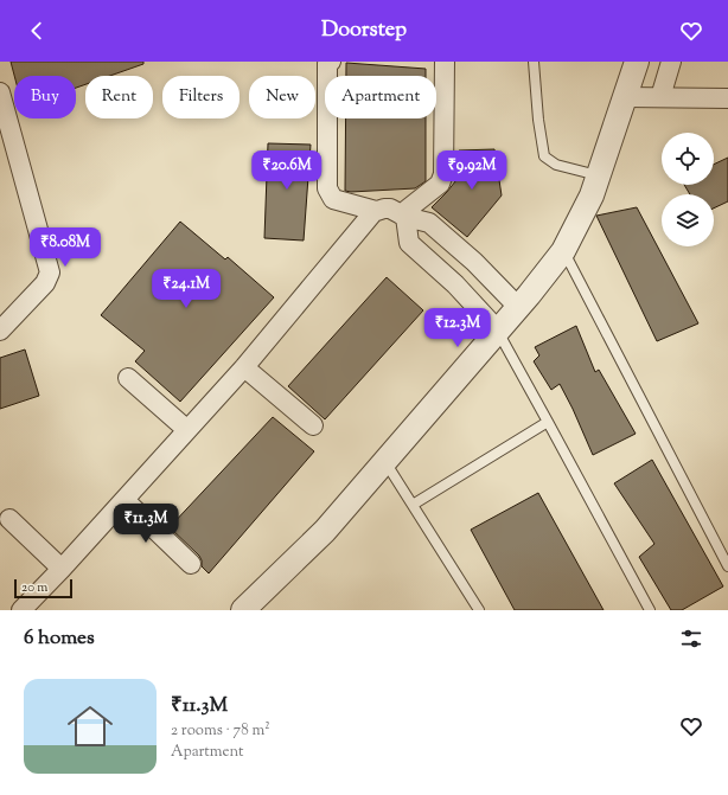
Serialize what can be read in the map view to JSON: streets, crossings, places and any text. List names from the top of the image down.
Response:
{
  "scale_bar": "20 m",
  "page": {
    "header": "Doorstep",
    "chip": [
      "Buy",
      "Rent",
      "Filters",
      "New",
      "Apartment"
    ],
    "price": [
      "₹20.6M",
      "₹9.92M",
      "₹8.08M",
      "₹24.1M",
      "₹12.3M",
      "₹11.3M"
    ],
    "scale": "20 m",
    "heading": "6 homes",
    "list": [
      {
        "name": "₹11.3M",
        "note": "2 rooms · 78 m² · Apartment"
      }
    ]
  }
}
